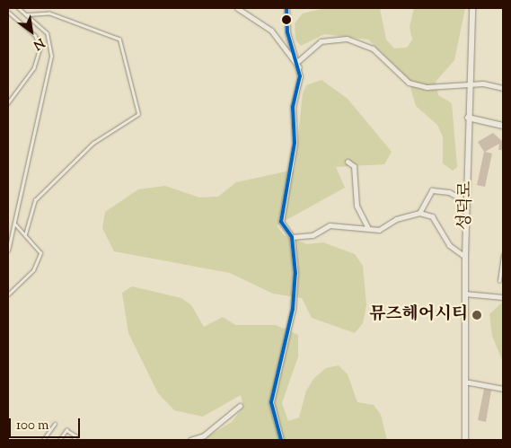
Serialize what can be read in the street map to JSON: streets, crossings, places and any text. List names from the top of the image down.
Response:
{
  "streets": {
    "street": ["성덕로"]
  },
  "places": ["뮤즈헤어시티"],
  "scale_bar": "100 m",
  "north": "bottom right"
}
